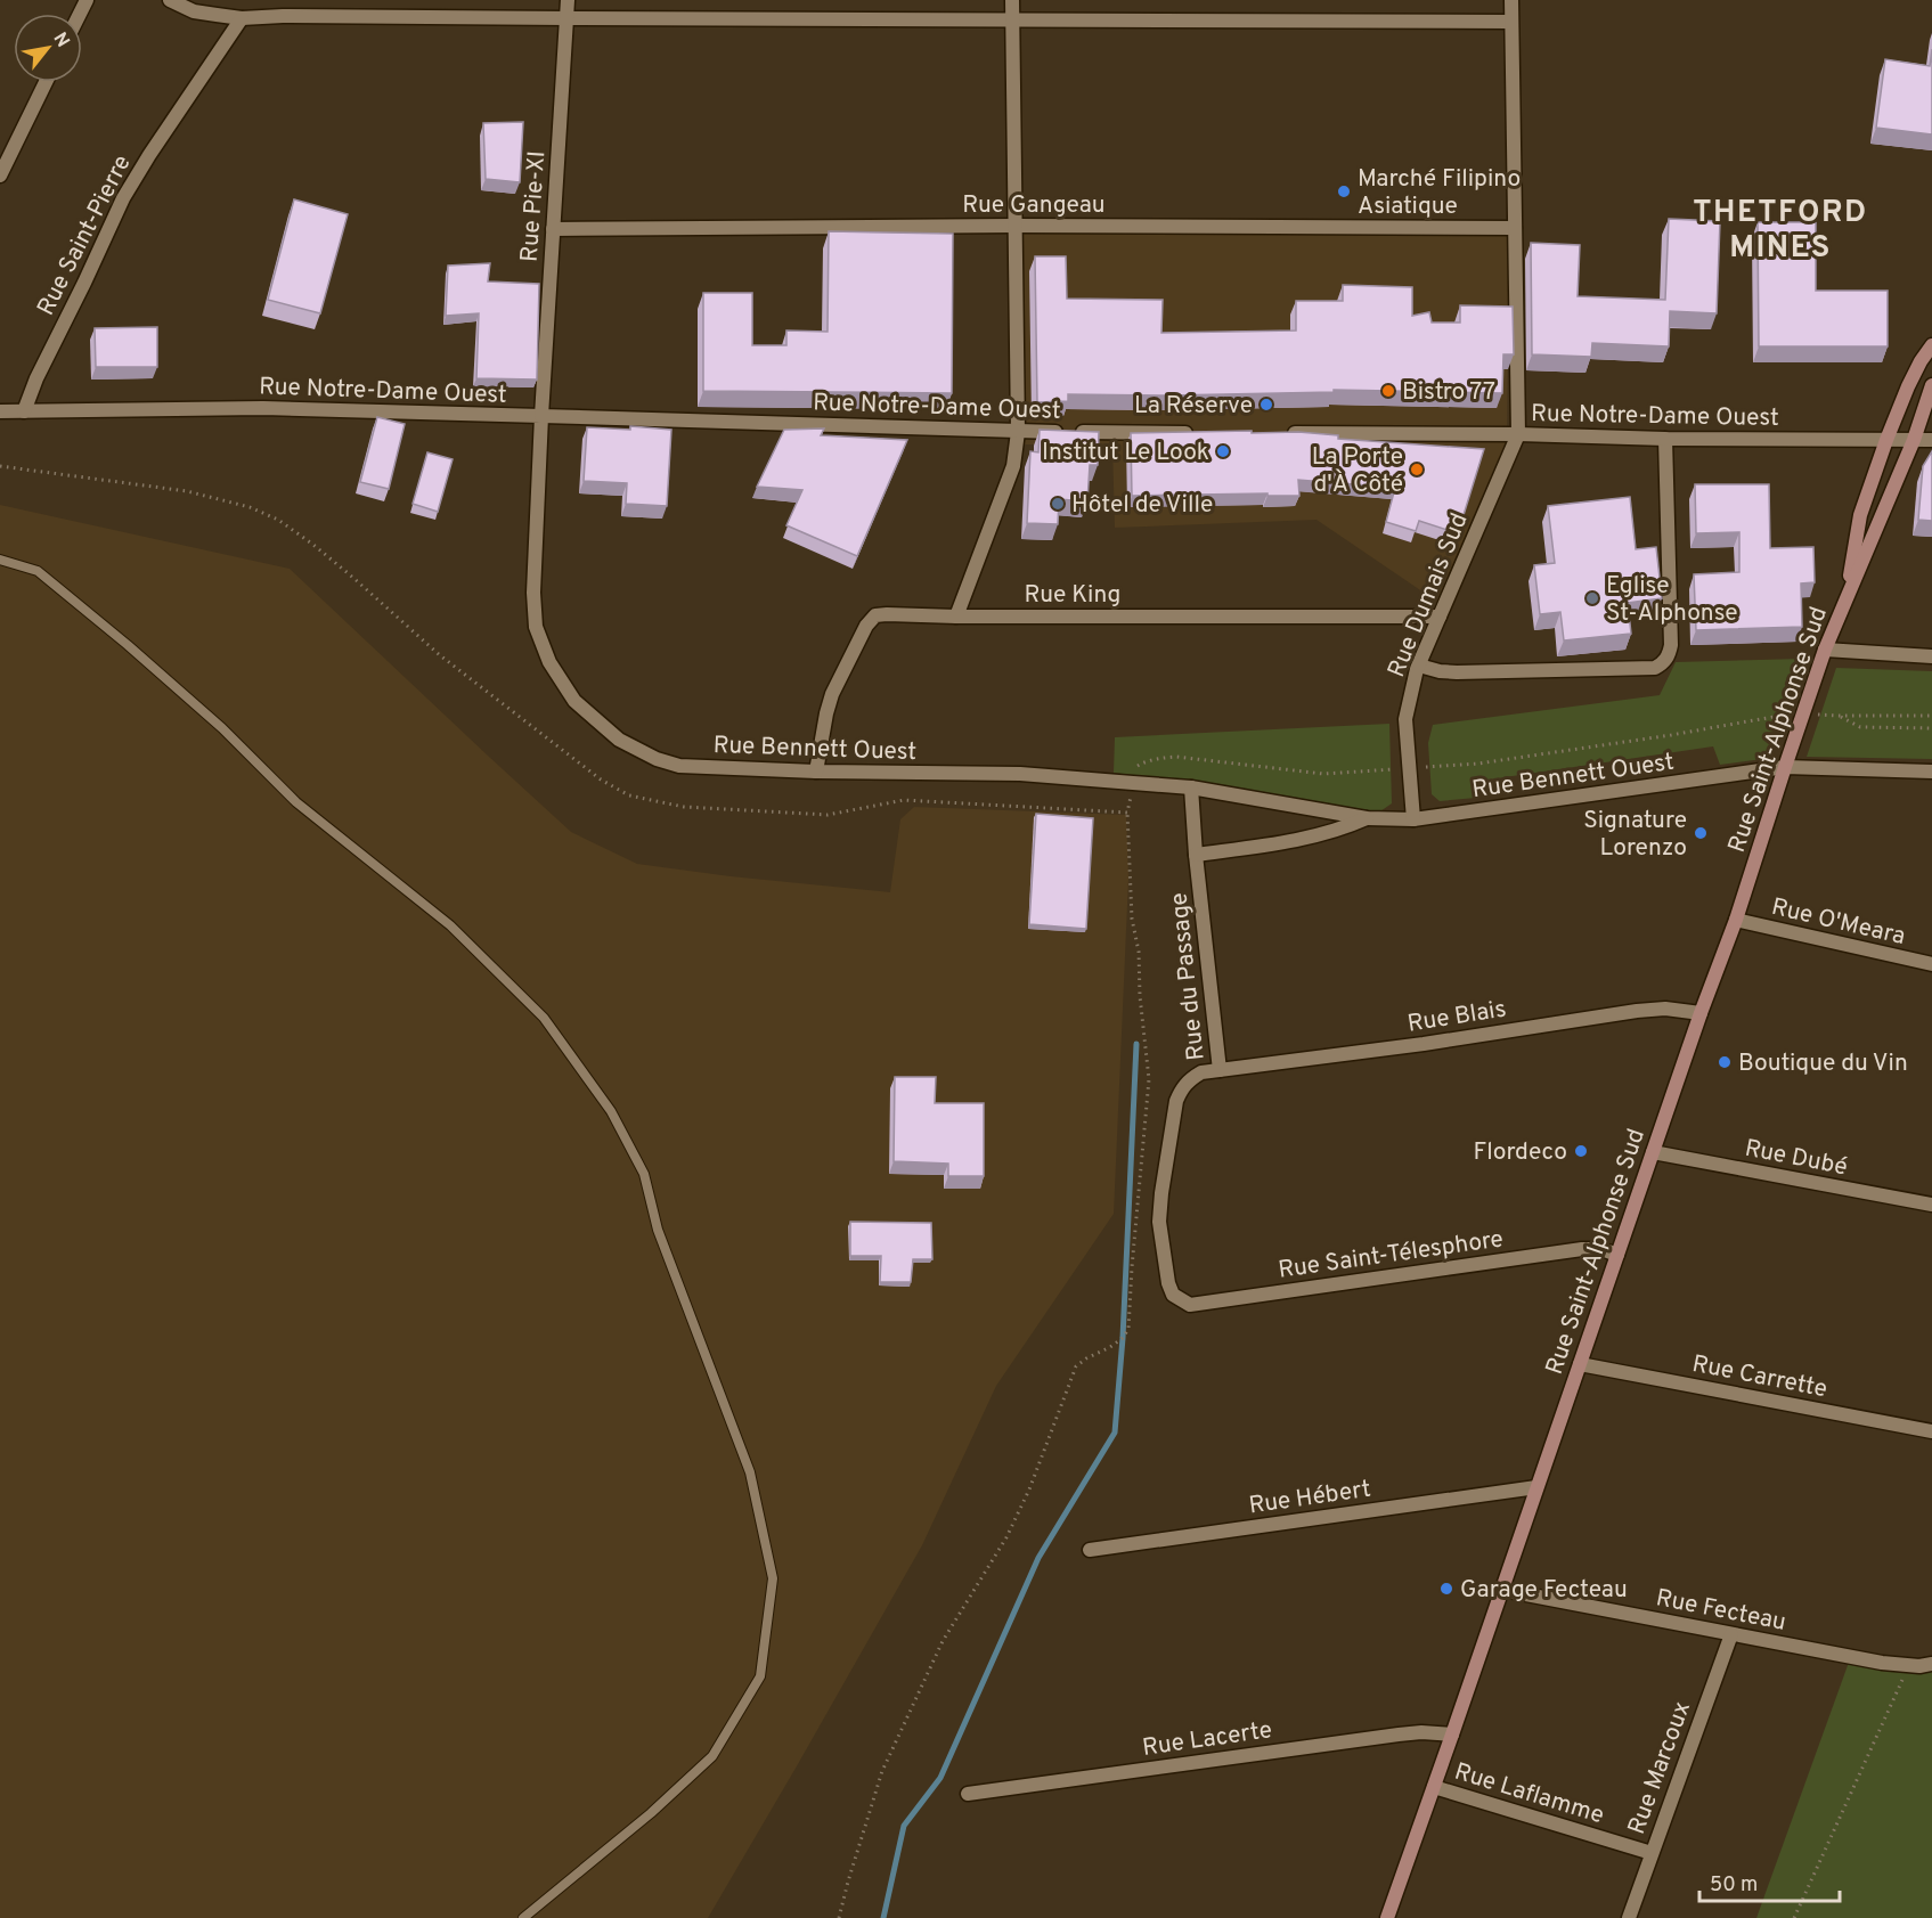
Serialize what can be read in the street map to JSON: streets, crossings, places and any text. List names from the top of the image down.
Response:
{
  "streets": {
    "main road": ["Rue Saint-Alphonse Sud"],
    "street": [
      "Rue Gangeau",
      "Rue Pie-XI",
      "Rue Saint-Pierre",
      "Rue Notre-Dame Ouest",
      "Rue King",
      "Rue Dumais Sud",
      "Rue Bennett Ouest",
      "Rue O'Meara",
      "Rue du Passage",
      "Rue Blais",
      "Rue Dubé",
      "Rue Saint-Télesphore",
      "Rue Carrette",
      "Rue Hébert",
      "Rue Fecteau",
      "Rue Lacerte",
      "Rue Marcoux",
      "Rue Laflamme"
    ]
  },
  "crossings": [
    ["Rue Gangeau", "Rue Pie-XI"],
    ["Rue Pie-XI", "Rue Notre-Dame Ouest"],
    ["Rue Pie-XI", "Rue Bennett Ouest"],
    ["Rue Saint-Pierre", "Rue Notre-Dame Ouest"],
    ["Rue Notre-Dame Ouest", "Rue Dumais Sud"],
    ["Rue Notre-Dame Ouest", "Rue Saint-Alphonse Sud"],
    ["Rue Notre-Dame Ouest", "Rue Bennett Ouest"],
    ["Rue King", "Rue Dumais Sud"],
    ["Rue King", "Rue Bennett Ouest"],
    ["Rue Dumais Sud", "Rue Bennett Ouest"],
    ["Rue Saint-Alphonse Sud", "Rue Bennett Ouest"],
    ["Rue Saint-Alphonse Sud", "Rue O'Meara"],
    ["Rue Saint-Alphonse Sud", "Rue Blais"],
    ["Rue Saint-Alphonse Sud", "Rue Dubé"],
    ["Rue Saint-Alphonse Sud", "Rue Saint-Télesphore"],
    ["Rue Saint-Alphonse Sud", "Rue Carrette"],
    ["Rue Saint-Alphonse Sud", "Rue Hébert"],
    ["Rue Saint-Alphonse Sud", "Rue Fecteau"],
    ["Rue Saint-Alphonse Sud", "Rue Lacerte"],
    ["Rue Saint-Alphonse Sud", "Rue Laflamme"],
    ["Rue Bennett Ouest", "Rue du Passage"],
    ["Rue du Passage", "Rue Blais"],
    ["Rue du Passage", "Rue Saint-Télesphore"],
    ["Rue Fecteau", "Rue Marcoux"],
    ["Rue Marcoux", "Rue Laflamme"]
  ],
  "districts": ["THETFORD MINES"],
  "places": [
    "Marché Filipino Asiatique",
    "Bistro 77",
    "La Réserve",
    "Institut Le Look",
    "La Porte d'À Côté",
    "Hôtel de Ville",
    "Eglise St-Alphonse",
    "Signature Lorenzo",
    "Boutique du Vin",
    "Flordeco",
    "Garage Fecteau"
  ],
  "scale_bar": "50 m",
  "north": "top right"
}
